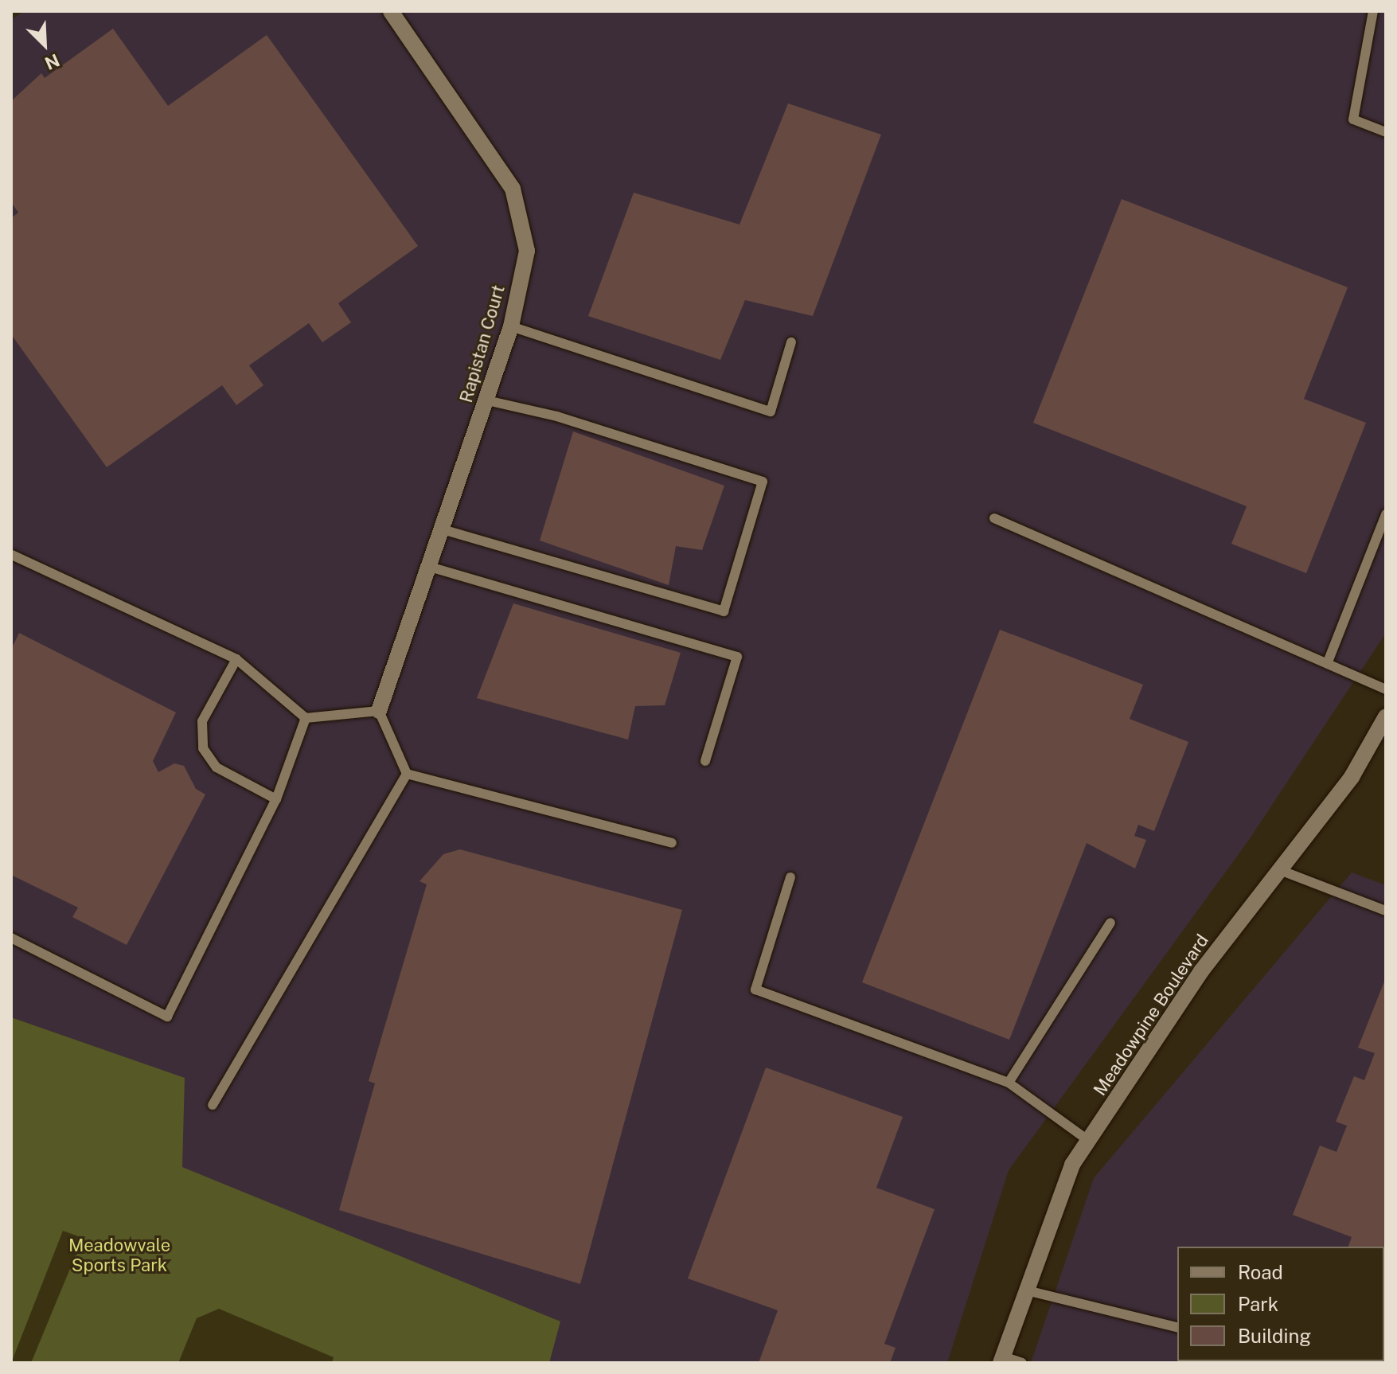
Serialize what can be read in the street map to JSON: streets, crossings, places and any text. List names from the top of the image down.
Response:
{
  "streets": {
    "street": ["Rapistan Court", "Meadowpine Boulevard"]
  },
  "parks": ["Meadowvale Sports Park"],
  "legend": ["Road", "Park", "Building"],
  "north": "bottom right"
}
